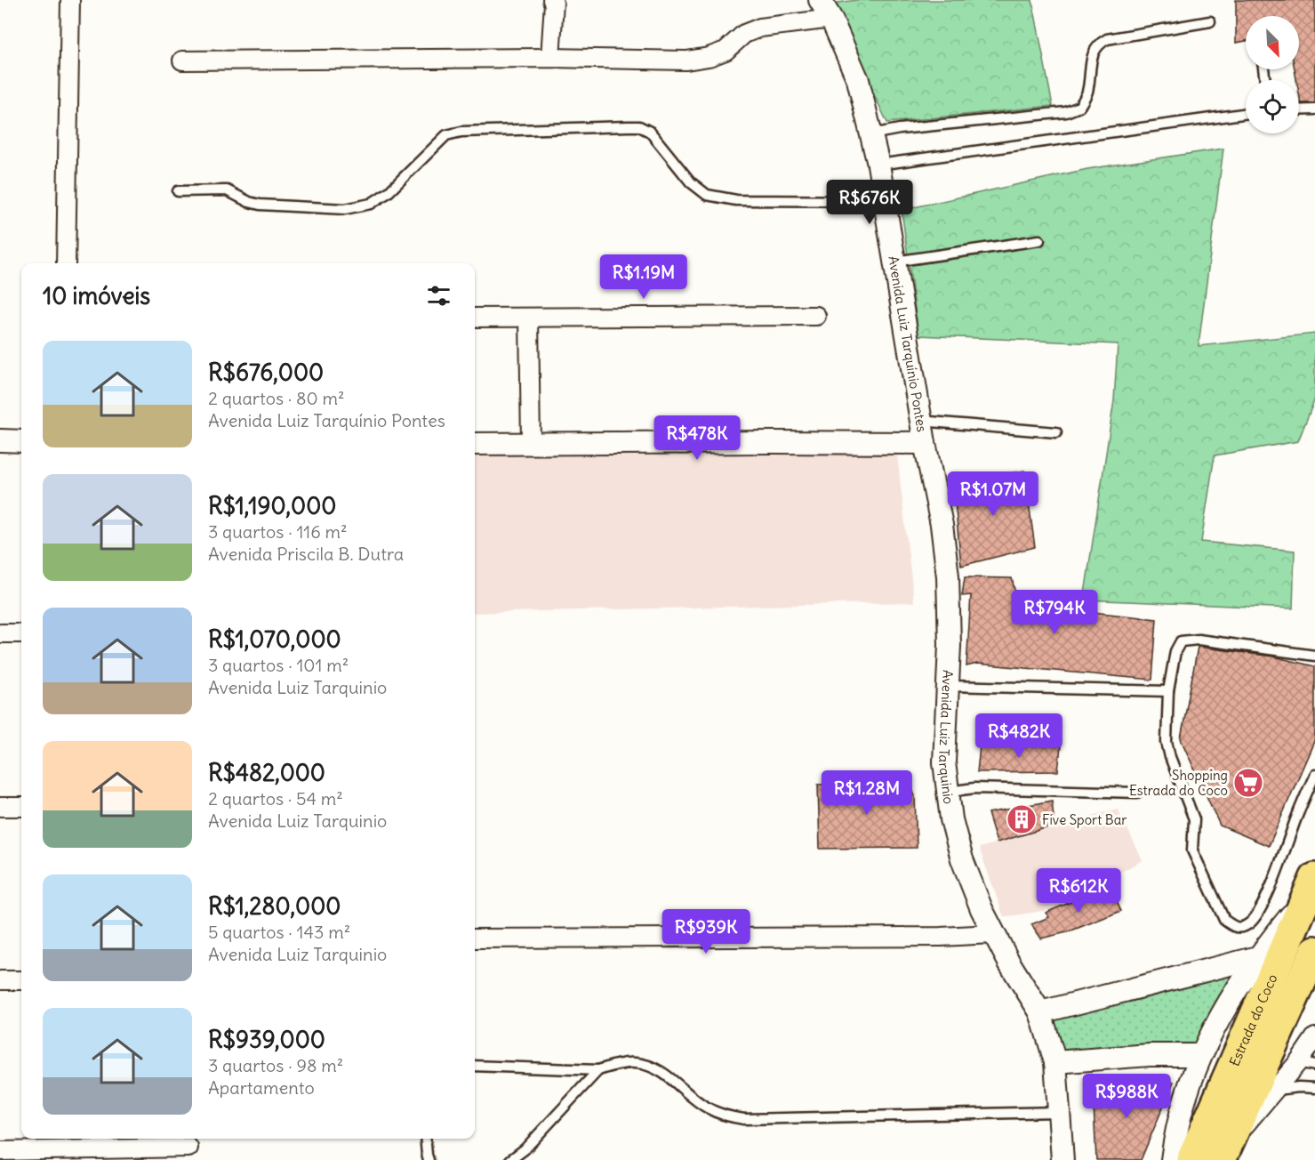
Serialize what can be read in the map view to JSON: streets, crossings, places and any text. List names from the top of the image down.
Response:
{
  "streets": {
    "highway": ["Estrada do Coco"],
    "street": ["Avenida Luiz Tarquínio Pontes", "Avenida Luiz Tarquinio"]
  },
  "crossings": [
    ["Avenida Luiz Tarquínio Pontes", "Avenida Luiz Tarquinio"]
  ],
  "places": {
    "supermarket": ["Shopping Estrada do Coco"],
    "building": ["Five Sport Bar"]
  },
  "north": "bottom right",
  "page": {
    "price": [
      "R$676K",
      "R$1.19M",
      "R$478K",
      "R$1.07M",
      "R$794K",
      "R$482K",
      "R$1.28M",
      "R$612K",
      "R$939K",
      "R$988K"
    ],
    "heading": "10 imóveis",
    "list": [
      {
        "name": "R$676,000",
        "note": "2 quartos · 80 m² · Avenida Luiz Tarquínio Pontes"
      },
      {
        "name": "R$1,190,000",
        "note": "3 quartos · 116 m² · Avenida Priscila B. Dutra"
      },
      {
        "name": "R$1,070,000",
        "note": "3 quartos · 101 m² · Avenida Luiz Tarquinio"
      },
      {
        "name": "R$482,000",
        "note": "2 quartos · 54 m² · Avenida Luiz Tarquinio"
      },
      {
        "name": "R$1,280,000",
        "note": "5 quartos · 143 m² · Avenida Luiz Tarquinio"
      },
      {
        "name": "R$939,000",
        "note": "3 quartos · 98 m² · Apartamento"
      }
    ]
  }
}
